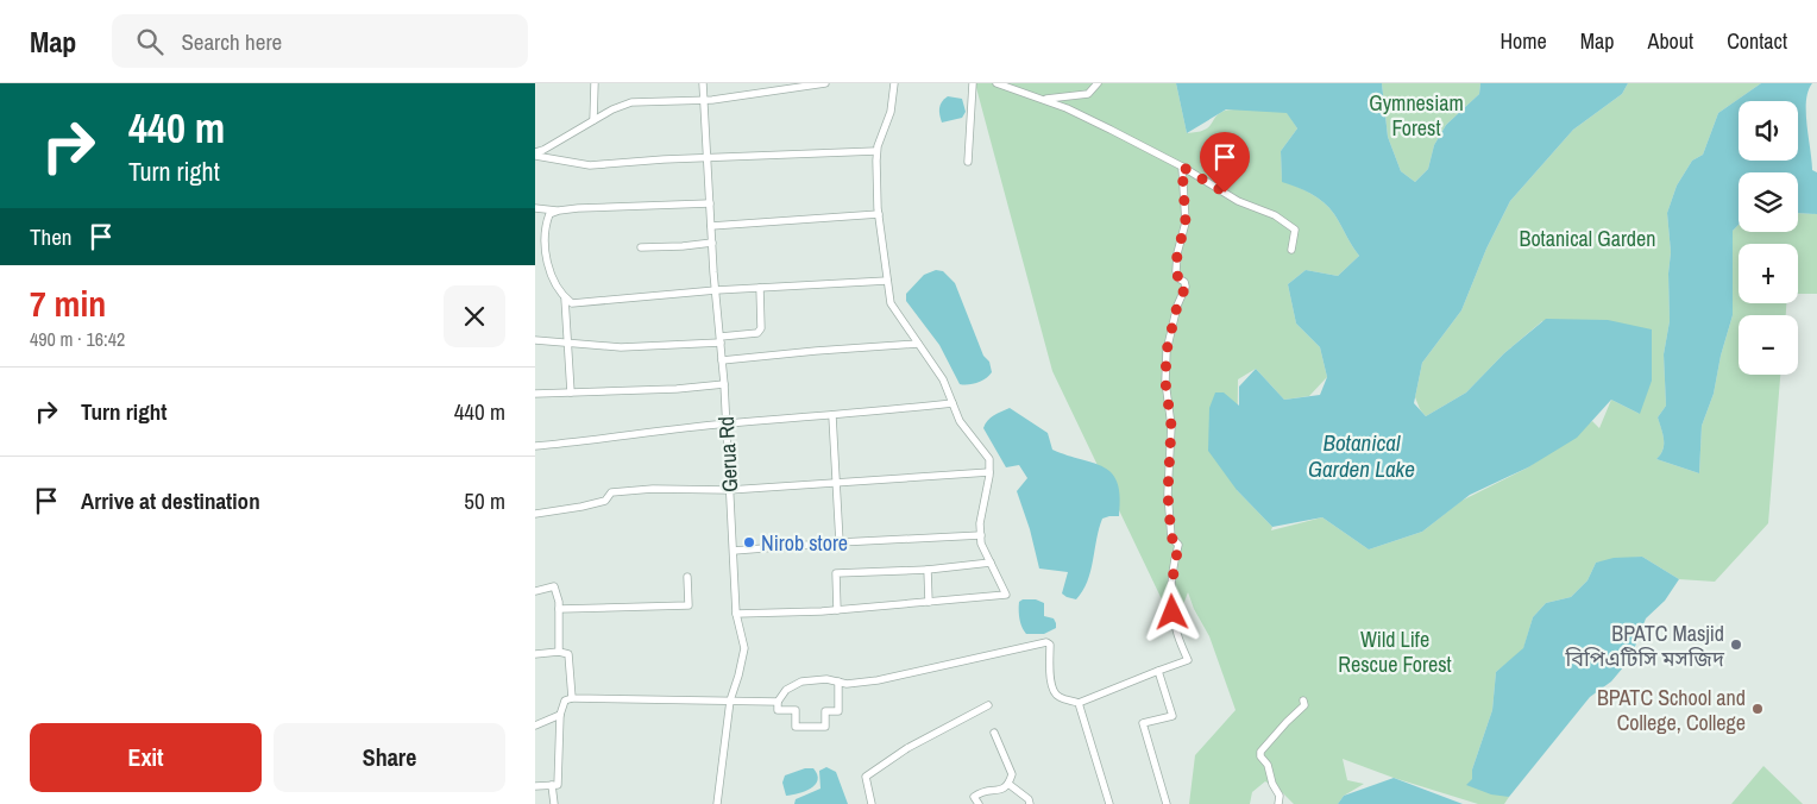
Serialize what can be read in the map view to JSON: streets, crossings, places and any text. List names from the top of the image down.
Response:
{
  "streets": {
    "street": ["Gerua Rd"]
  },
  "water": ["Botanical Garden Lake"],
  "parks": ["Gymnesiam Forest", "Botanical Garden", "Wild Life Rescue Forest"],
  "places": ["Nirob store", "BPATC Masjid বিপিএটিসি মসজিদ", "BPATC School and College, College"],
  "page": {
    "header": "Map",
    "search": "Search here",
    "nav": [
      "Home",
      "Map",
      "About",
      "Contact"
    ],
    "turn": ["440 m", "Turn right"],
    "map_buttons": ["+", "−"],
    "then": "Then",
    "heading": ["7 min", "490 m · 16:42"],
    "list": [
      {
        "name": "Turn right",
        "value": "440 m"
      },
      {
        "name": "Arrive at destination",
        "value": "50 m"
      }
    ],
    "buttons": ["Exit", "Share"]
  }
}
